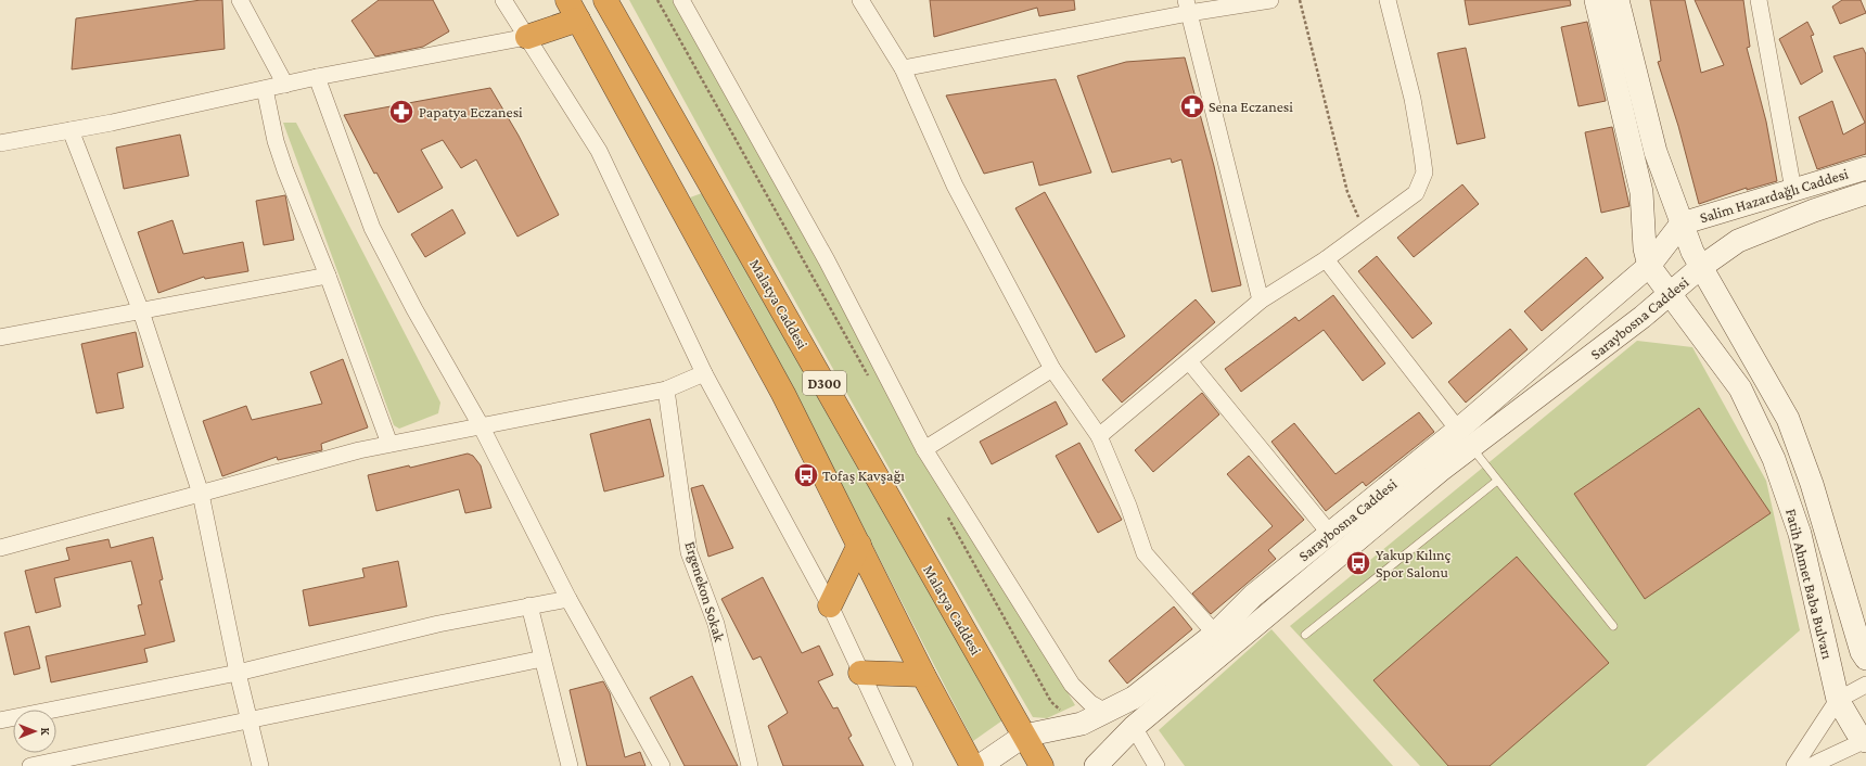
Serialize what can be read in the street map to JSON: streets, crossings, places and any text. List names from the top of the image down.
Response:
{
  "streets": {
    "highway": ["Malatya Caddesi", "D300"],
    "main road": ["Salim Hazardağlı Caddesi", "Saraybosna Caddesi", "Fatih Ahmet Baba Bulvarı"],
    "street": ["Ergenekon Sokak"]
  },
  "crossings": [
    ["Salim Hazardağlı Caddesi", "Saraybosna Caddesi"],
    ["Salim Hazardağlı Caddesi", "Fatih Ahmet Baba Bulvarı"],
    ["Malatya Caddesi", "Saraybosna Caddesi"],
    ["Saraybosna Caddesi", "Fatih Ahmet Baba Bulvarı"]
  ],
  "places": {
    "pharmacy": ["Sena Eczanesi", "Papatya Eczanesi"],
    "bus stop": ["Tofaş Kavşağı", "Yakup Kılınç Spor Salonu"]
  },
  "north": "right"
}
